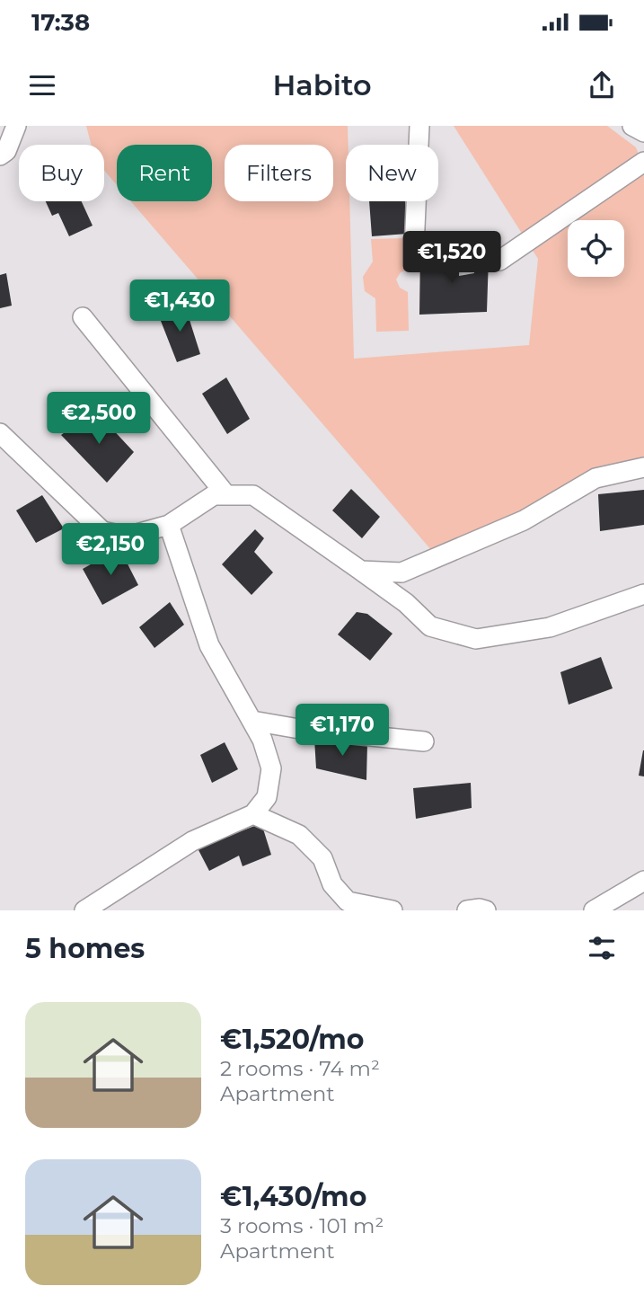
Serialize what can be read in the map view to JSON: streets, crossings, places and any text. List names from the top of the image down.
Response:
{
  "page": {
    "status": "17:38",
    "header": "Habito",
    "chip": [
      "Buy",
      "Rent",
      "Filters",
      "New"
    ],
    "price": [
      "€1,520",
      "€1,430",
      "€2,500",
      "€2,150",
      "€1,170"
    ],
    "heading": "5 homes",
    "list": [
      {
        "name": "€1,520/mo",
        "note": "2 rooms · 74 m² · Apartment"
      },
      {
        "name": "€1,430/mo",
        "note": "3 rooms · 101 m² · Apartment"
      }
    ]
  }
}
